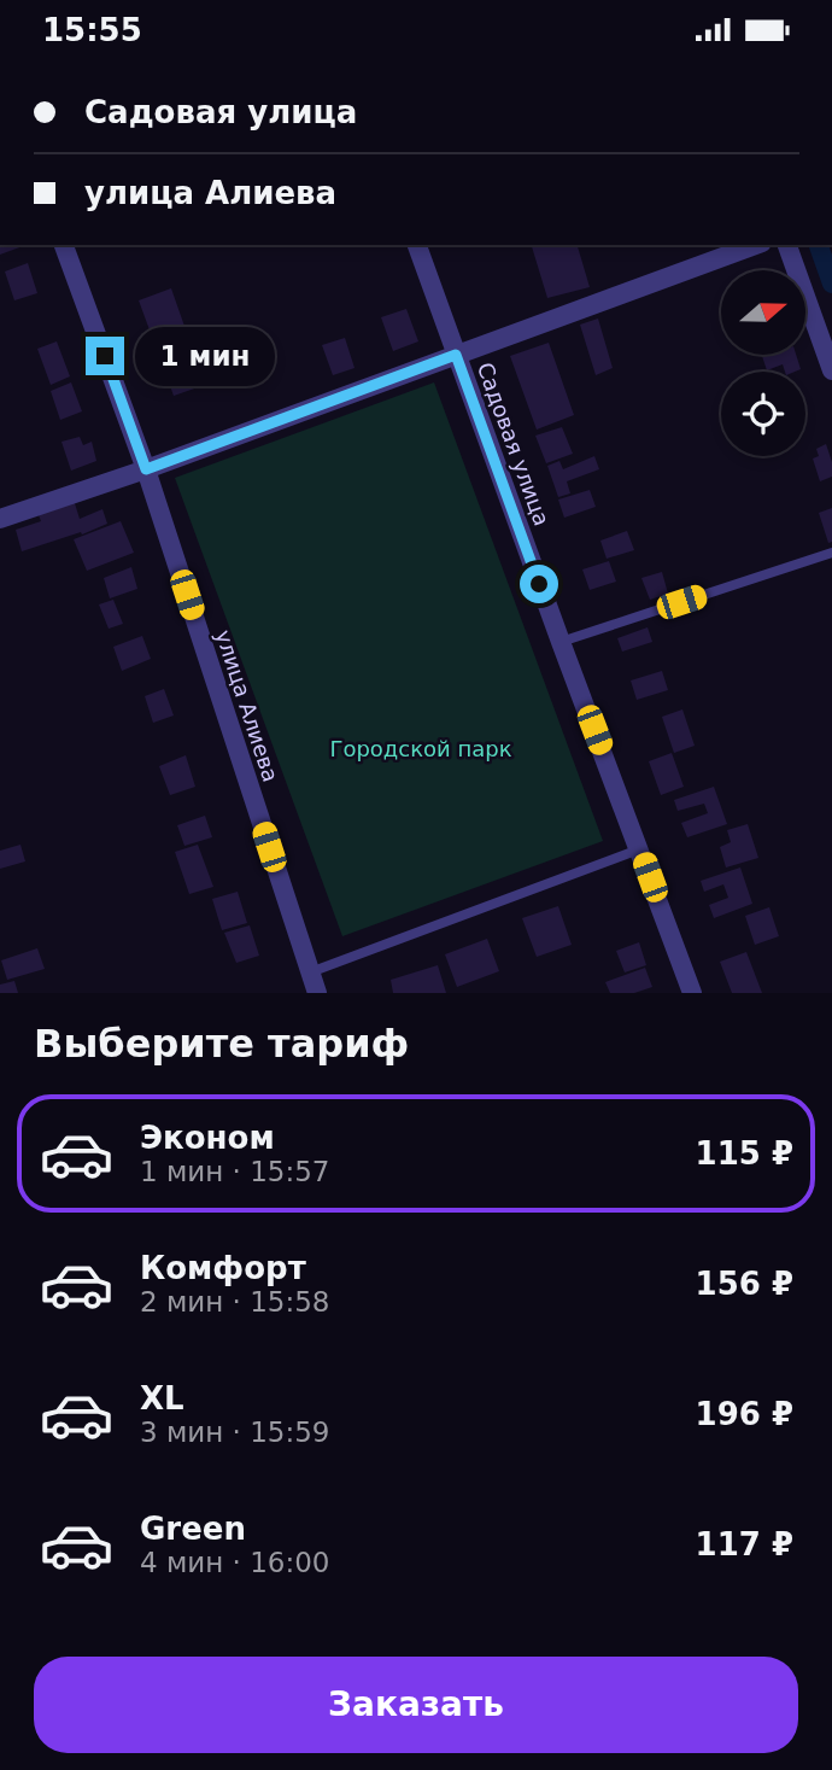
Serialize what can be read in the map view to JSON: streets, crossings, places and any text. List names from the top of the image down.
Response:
{
  "streets": {
    "street": ["Садовая улица", "улица Алиева"]
  },
  "parks": ["Городской парк"],
  "north": "right",
  "page": {
    "status": "15:55",
    "banner": ["Садовая улица", "улица Алиева"],
    "bubble": "1 мин",
    "heading": "Выберите тариф",
    "list": [
      {
        "name": "Эконом",
        "note": "1 мин · 15:57",
        "value": "115 ₽"
      },
      {
        "name": "Комфорт",
        "note": "2 мин · 15:58",
        "value": "156 ₽"
      },
      {
        "name": "XL",
        "note": "3 мин · 15:59",
        "value": "196 ₽"
      },
      {
        "name": "Green",
        "note": "4 мин · 16:00",
        "value": "117 ₽"
      }
    ],
    "buttons": "Заказать"
  }
}
